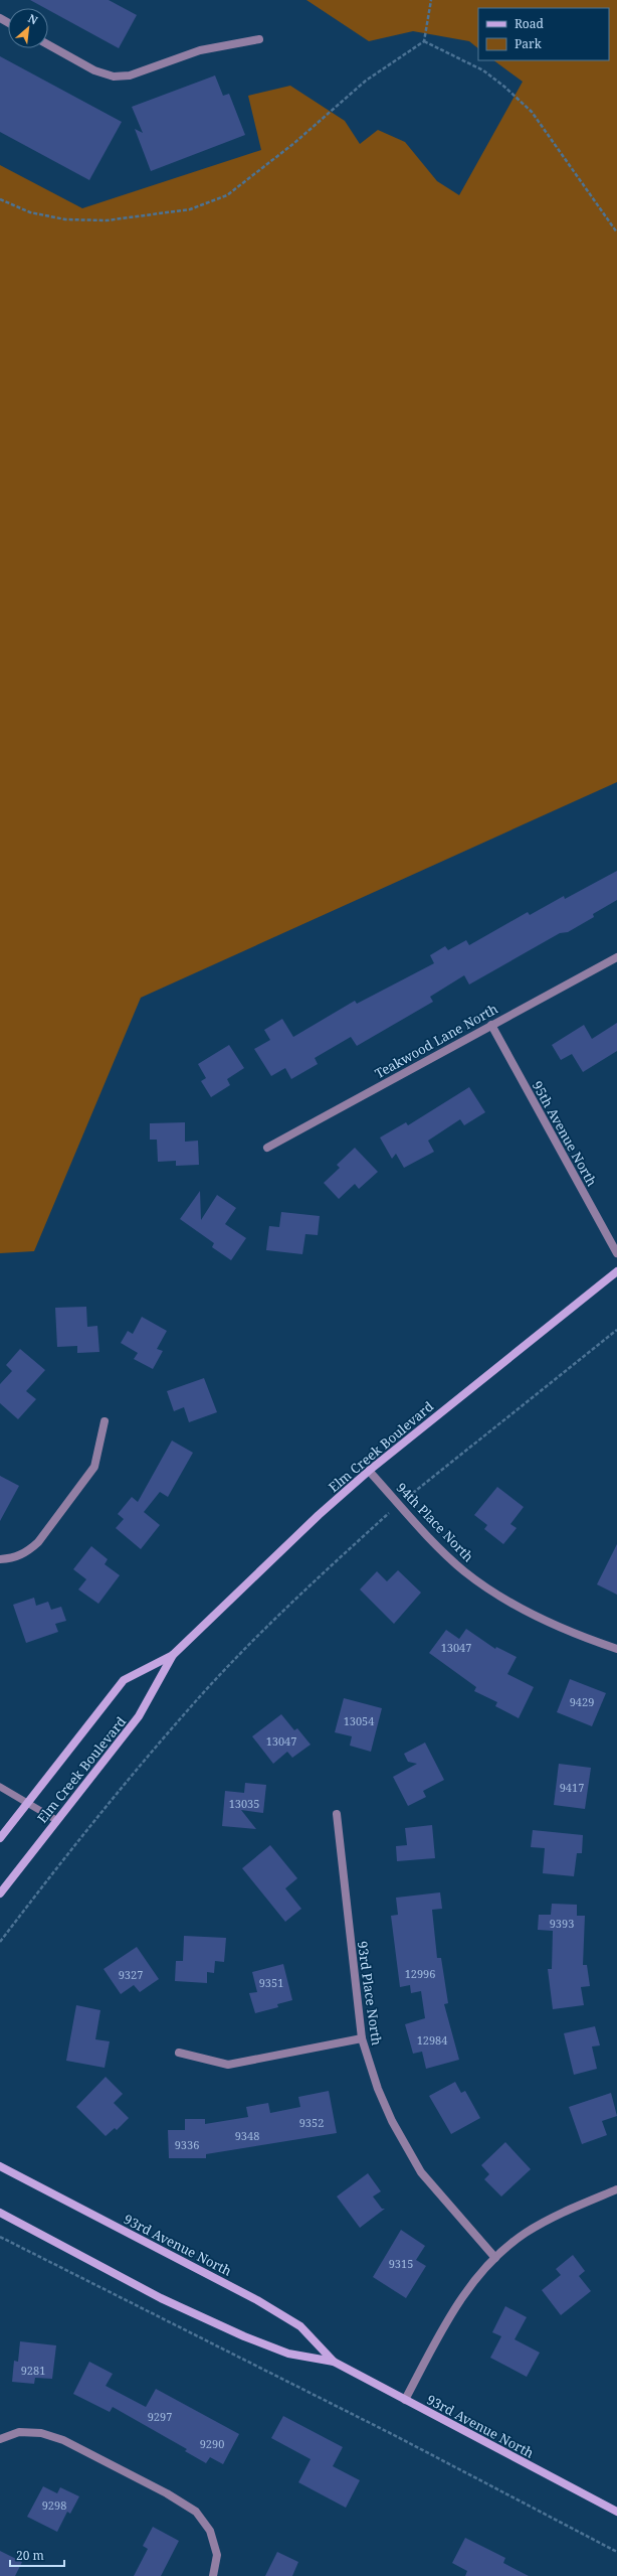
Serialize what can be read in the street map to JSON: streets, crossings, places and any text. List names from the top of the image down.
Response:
{
  "streets": {
    "main road": ["Elm Creek Boulevard", "93rd Avenue North"],
    "street": [
      "Teakwood Lane North",
      "95th Avenue North",
      "94th Place North",
      "93rd Place North"
    ]
  },
  "crossings": [
    ["Teakwood Lane North", "95th Avenue North"],
    ["Elm Creek Boulevard", "94th Place North"]
  ],
  "house_numbers": [
    "13047",
    "9429",
    "13054",
    "13047",
    "9417",
    "13035",
    "9393",
    "12996",
    "9327",
    "9351",
    "12984",
    "9352",
    "9348",
    "9336",
    "9315",
    "9281",
    "9297",
    "9290",
    "9298"
  ],
  "legend": ["Road", "Park"],
  "scale_bar": "20 m",
  "north": "top right"
}
